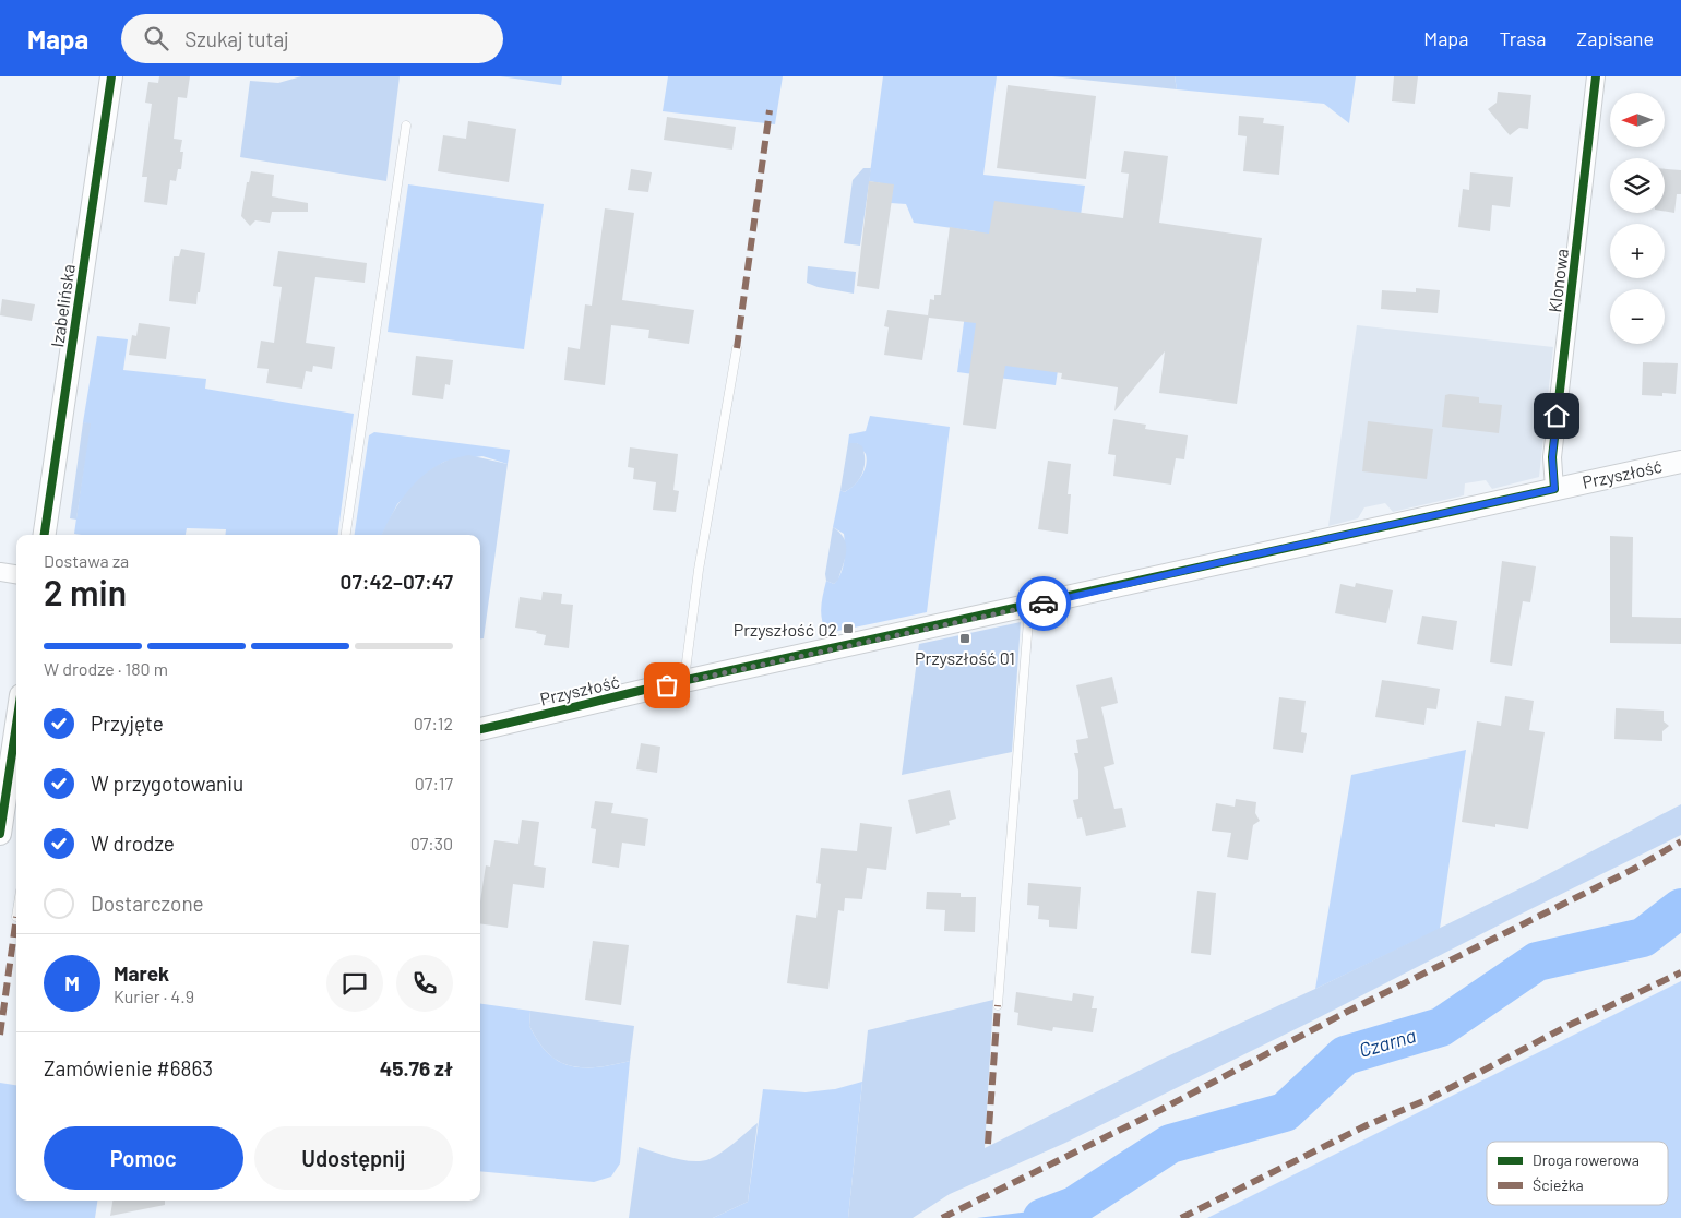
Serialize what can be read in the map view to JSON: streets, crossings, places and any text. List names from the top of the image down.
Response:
{
  "streets": {
    "street": ["Klonowa", "Izabelińska", "Przyszłość"]
  },
  "crossings": [
    ["Klonowa", "Przyszłość"]
  ],
  "water": ["Czarna"],
  "places": {
    "transit": ["Przyszłość 02", "Przyszłość 01"]
  },
  "legend": ["Droga rowerowa", "Ścieżka"],
  "north": "left",
  "page": {
    "header": "Mapa",
    "search": "Szukaj tutaj",
    "nav": ["Mapa", "Trasa", "Zapisane"],
    "map_buttons": ["+", "−"],
    "heading": ["2 min", "Dostawa za", "07:42–07:47"],
    "panel": [
      "Marek",
      "Kurier · 4.9",
      "Zamówienie #6863",
      "45.76 zł"
    ],
    "bar": "W drodze · 180 m",
    "list": [
      ["Przyjęte", "07:12"],
      ["W przygotowaniu", "07:17"],
      ["W drodze", "07:30"],
      "Dostarczone"
    ],
    "round": "M",
    "buttons": ["Pomoc", "Udostępnij"]
  }
}
